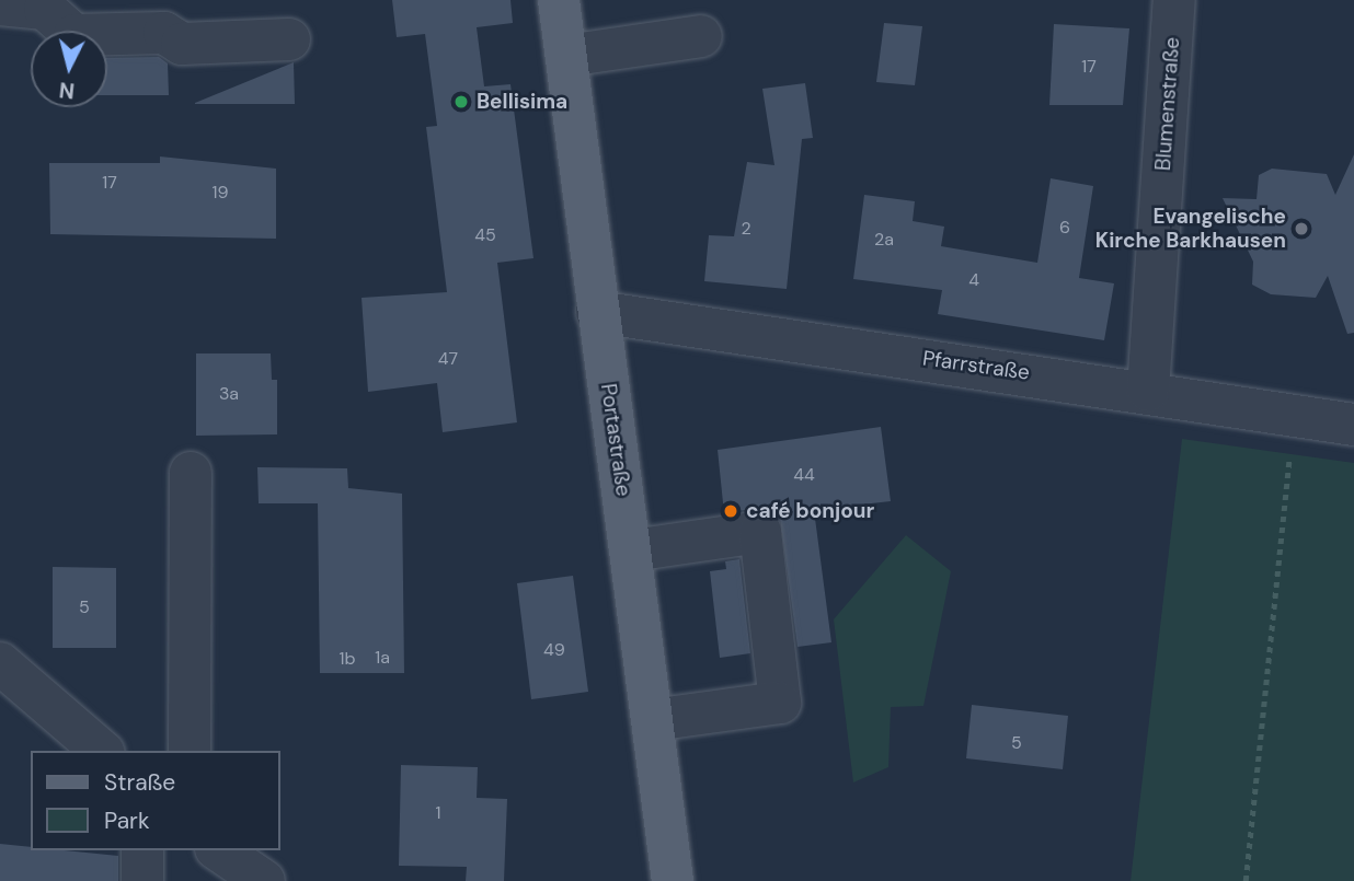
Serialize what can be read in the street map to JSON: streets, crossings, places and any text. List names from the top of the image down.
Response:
{
  "streets": {
    "main road": ["Portastraße"],
    "street": ["Blumenstraße", "Pfarrstraße"]
  },
  "crossings": [
    ["Blumenstraße", "Pfarrstraße"],
    ["Pfarrstraße", "Portastraße"]
  ],
  "places": ["Bellisima", "Evangelische Kirche Barkhausen", "café bonjour"],
  "house_numbers": [
    "17",
    "17",
    "19",
    "6",
    "2",
    "45",
    "2a",
    "4",
    "47",
    "3a",
    "44",
    "5",
    "49",
    "1a",
    "1b",
    "5",
    "1"
  ],
  "legend": ["Straße", "Park"],
  "north": "bottom"
}
